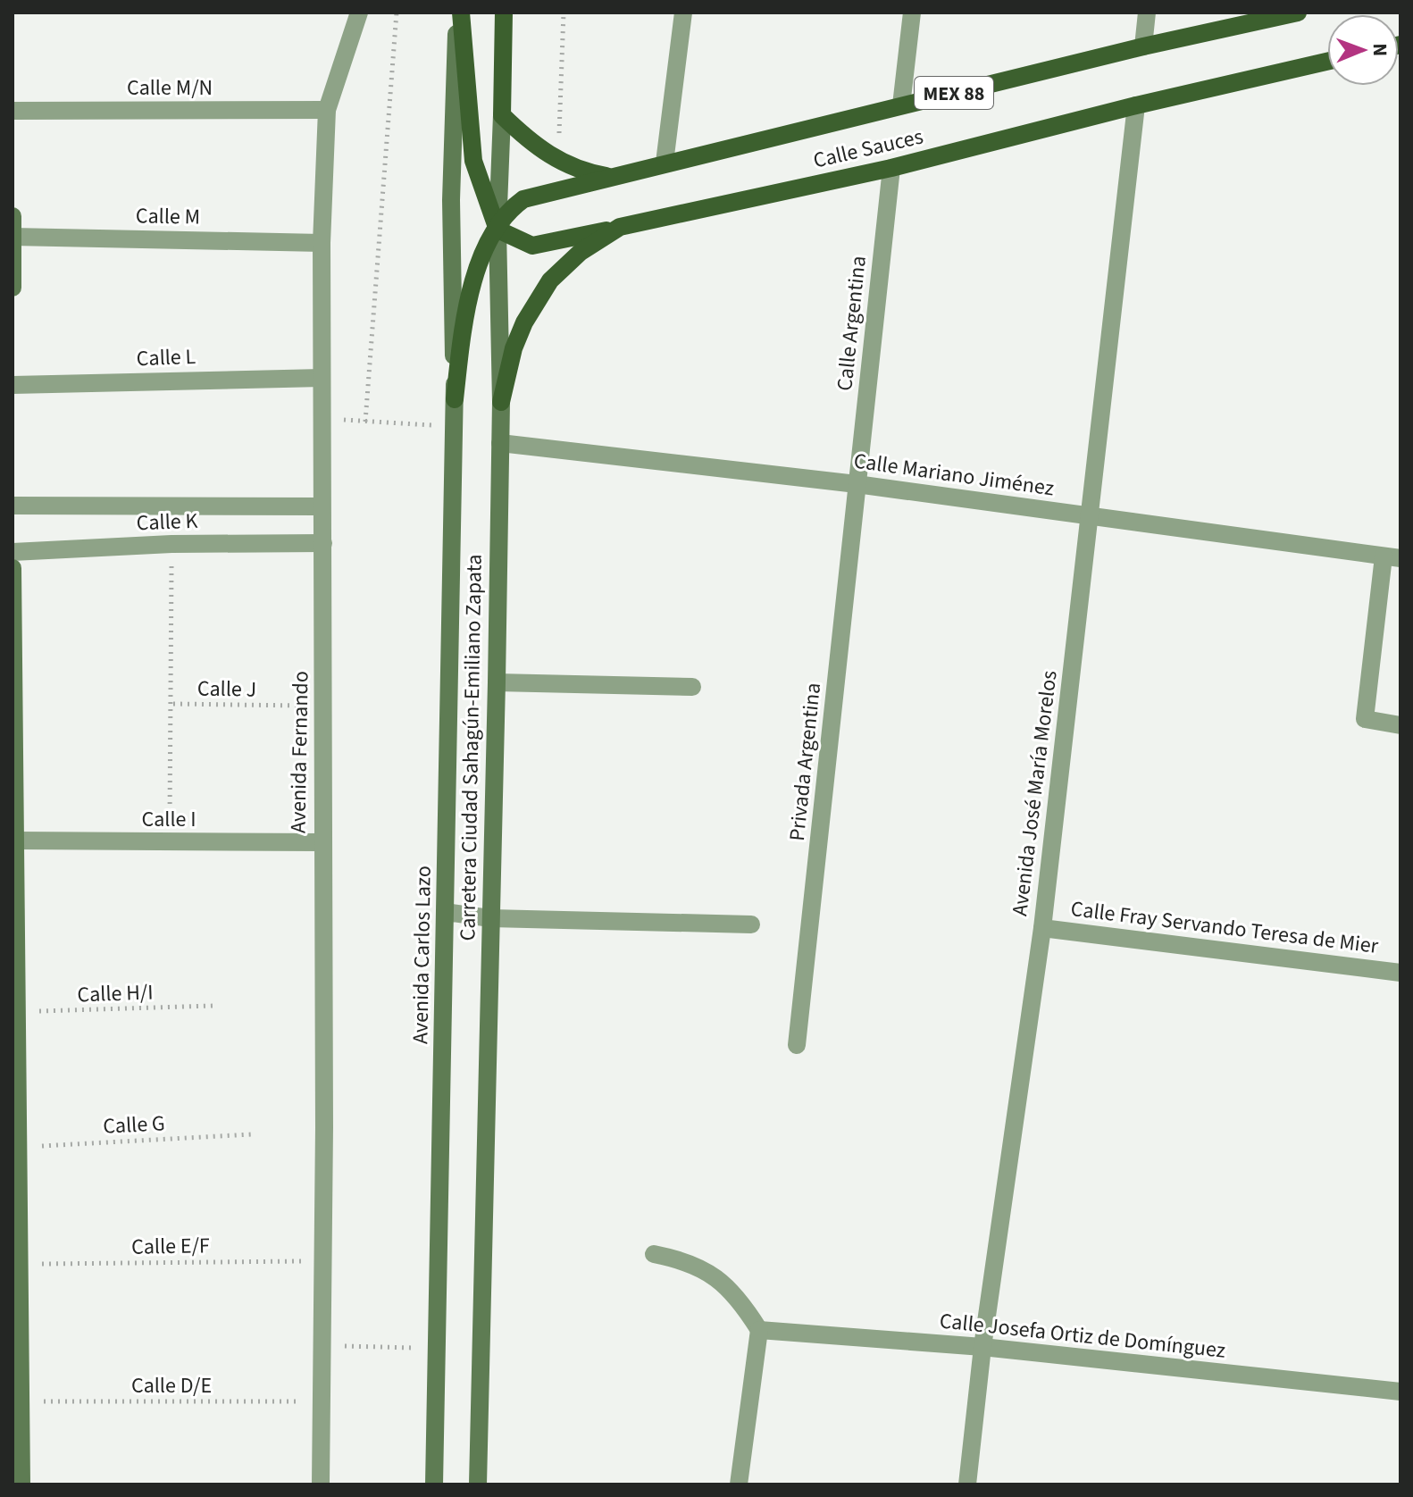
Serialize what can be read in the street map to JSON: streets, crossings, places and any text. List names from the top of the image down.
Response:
{
  "streets": {
    "main road": [
      "MEX 88",
      "Calle Sauces",
      "Carretera Ciudad Sahagún-Emiliano Zapata",
      "Avenida Carlos Lazo"
    ],
    "street": [
      "Calle M/N",
      "Calle M",
      "Calle Argentina",
      "Calle L",
      "Calle Mariano Jiménez",
      "Calle K",
      "Avenida Fernando",
      "Privada Argentina",
      "Avenida José María Morelos",
      "Calle I",
      "Calle Fray Servando Teresa de Mier",
      "Calle Josefa Ortiz de Domínguez"
    ],
    "path": [
      "Calle J",
      "Calle H/I",
      "Calle G",
      "Calle E/F",
      "Calle D/E"
    ]
  },
  "crossings": [
    ["Calle M/N", "Avenida Fernando"],
    ["Calle Sauces", "Calle Argentina"],
    ["Calle Sauces", "Carretera Ciudad Sahagún-Emiliano Zapata"],
    ["Calle Sauces", "Avenida José María Morelos"],
    ["Calle M", "Avenida Fernando"],
    ["Calle Argentina", "Calle Mariano Jiménez"],
    ["Calle Argentina", "Privada Argentina"],
    ["Calle L", "Avenida Fernando"],
    ["Calle Mariano Jiménez", "Carretera Ciudad Sahagún-Emiliano Zapata"],
    ["Calle Mariano Jiménez", "Privada Argentina"],
    ["Calle Mariano Jiménez", "Avenida José María Morelos"],
    ["Calle K", "Avenida Fernando"],
    ["Calle J", "Avenida Fernando"],
    ["Avenida Fernando", "Calle I"],
    ["Avenida Fernando", "Calle E/F"],
    ["Avenida Fernando", "Calle D/E"],
    ["Avenida José María Morelos", "Calle Fray Servando Teresa de Mier"],
    ["Avenida José María Morelos", "Calle Josefa Ortiz de Domínguez"]
  ],
  "north": "right"
}
